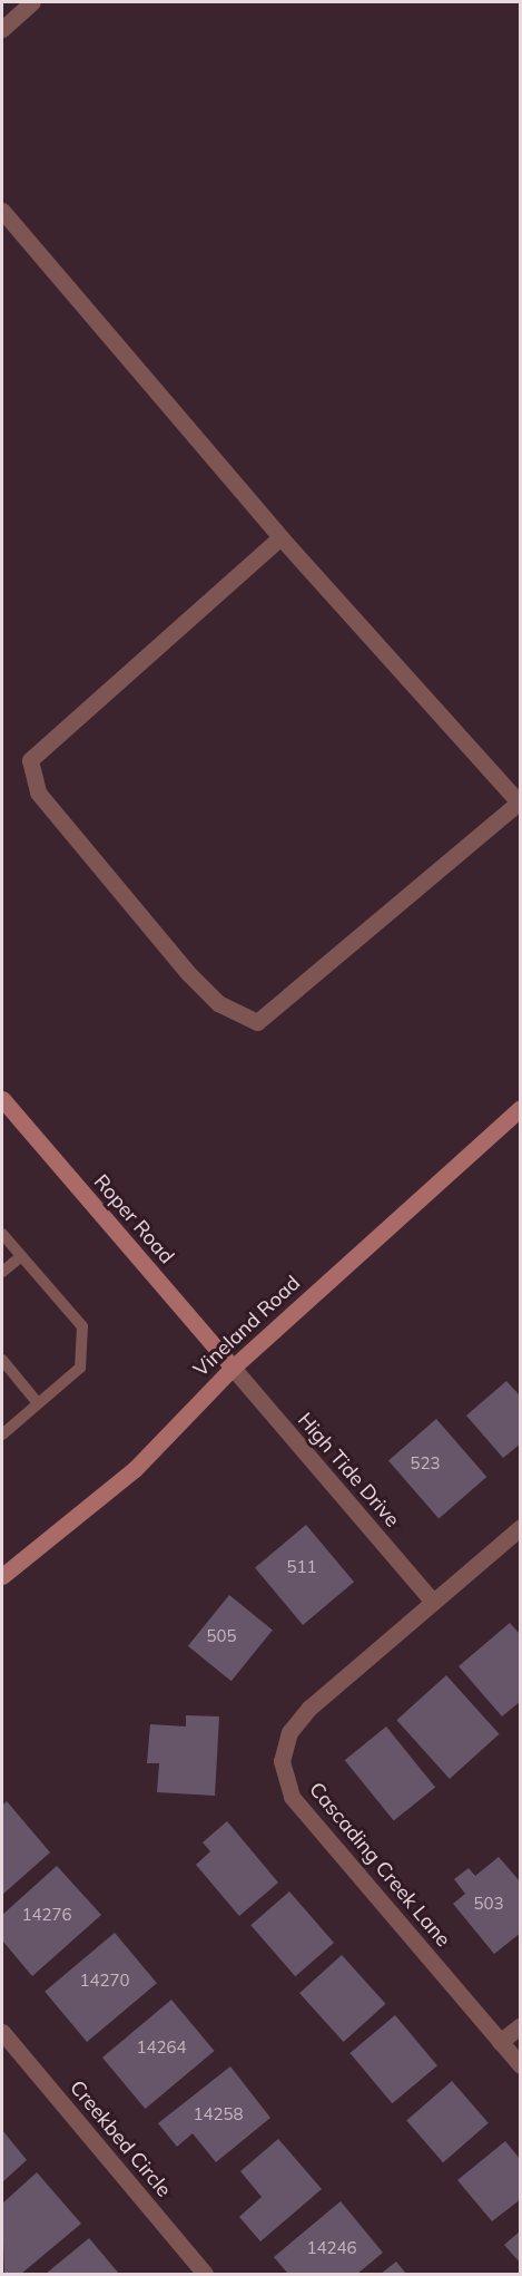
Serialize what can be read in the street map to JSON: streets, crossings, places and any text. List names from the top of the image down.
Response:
{
  "streets": {
    "main road": ["Roper Road", "Vineland Road"],
    "street": ["High Tide Drive", "Cascading Creek Lane", "Creekbed Circle"]
  },
  "crossings": [
    ["Roper Road", "Vineland Road"],
    ["Roper Road", "High Tide Drive"],
    ["Vineland Road", "High Tide Drive"],
    ["High Tide Drive", "Cascading Creek Lane"]
  ],
  "house_numbers": [
    "523",
    "511",
    "505",
    "503",
    "14276",
    "14270",
    "14264",
    "14258",
    "14246"
  ]
}
